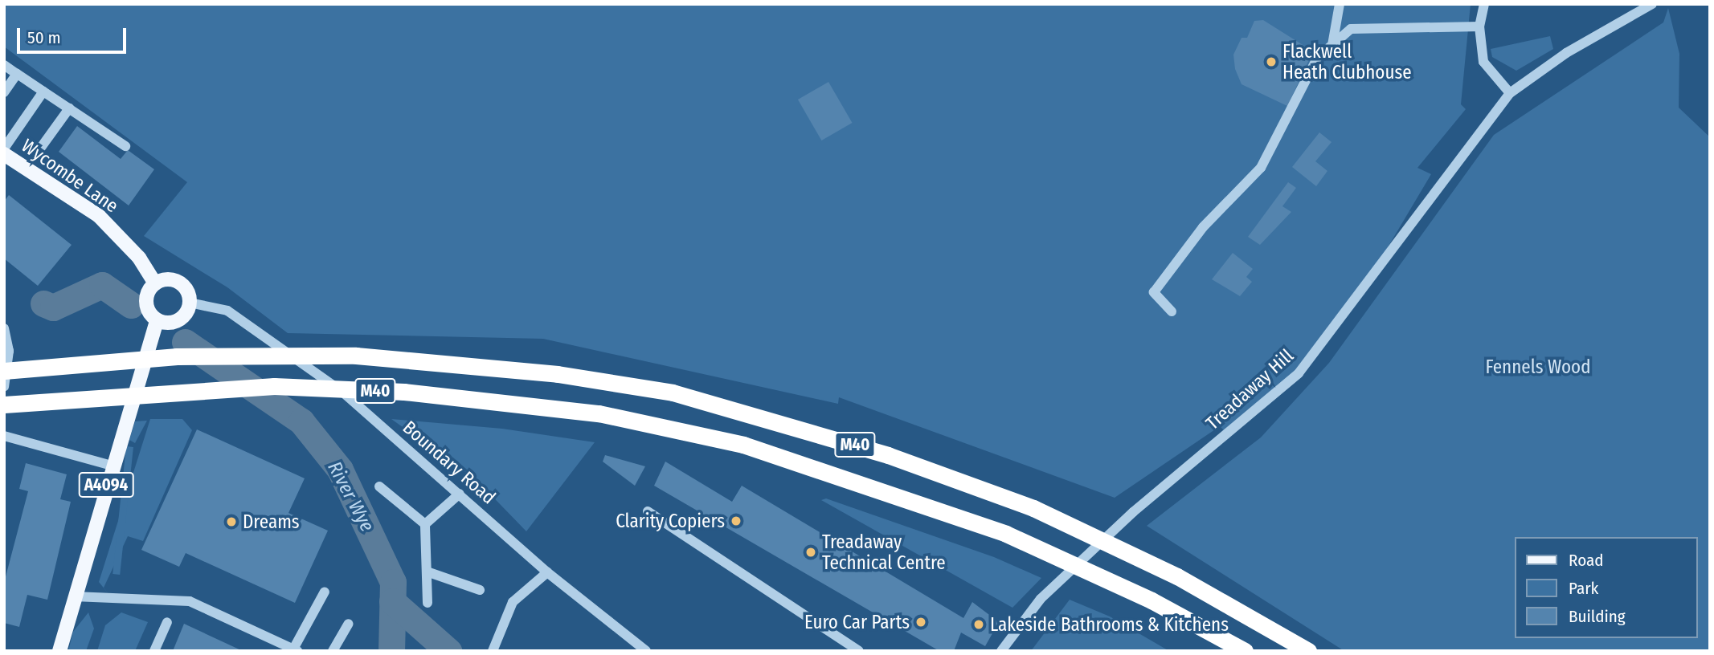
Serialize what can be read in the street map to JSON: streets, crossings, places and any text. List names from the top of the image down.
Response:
{
  "streets": {
    "highway": ["M40"],
    "main road": ["Wycombe Lane", "A4094"],
    "street": ["Treadaway Hill", "Boundary Road"]
  },
  "crossings": [
    ["Wycombe Lane", "Boundary Road"],
    ["Wycombe Lane", "A4094"],
    ["Boundary Road", "A4094"]
  ],
  "water": ["River Wye"],
  "parks": ["Fennels Wood"],
  "places": [
    "Flackwell Heath Clubhouse",
    "Clarity Copiers",
    "Dreams",
    "Treadaway Technical Centre",
    "Euro Car Parts",
    "Lakeside Bathrooms & Kitchens"
  ],
  "legend": ["Road", "Park", "Building"],
  "scale_bar": "50 m"
}
